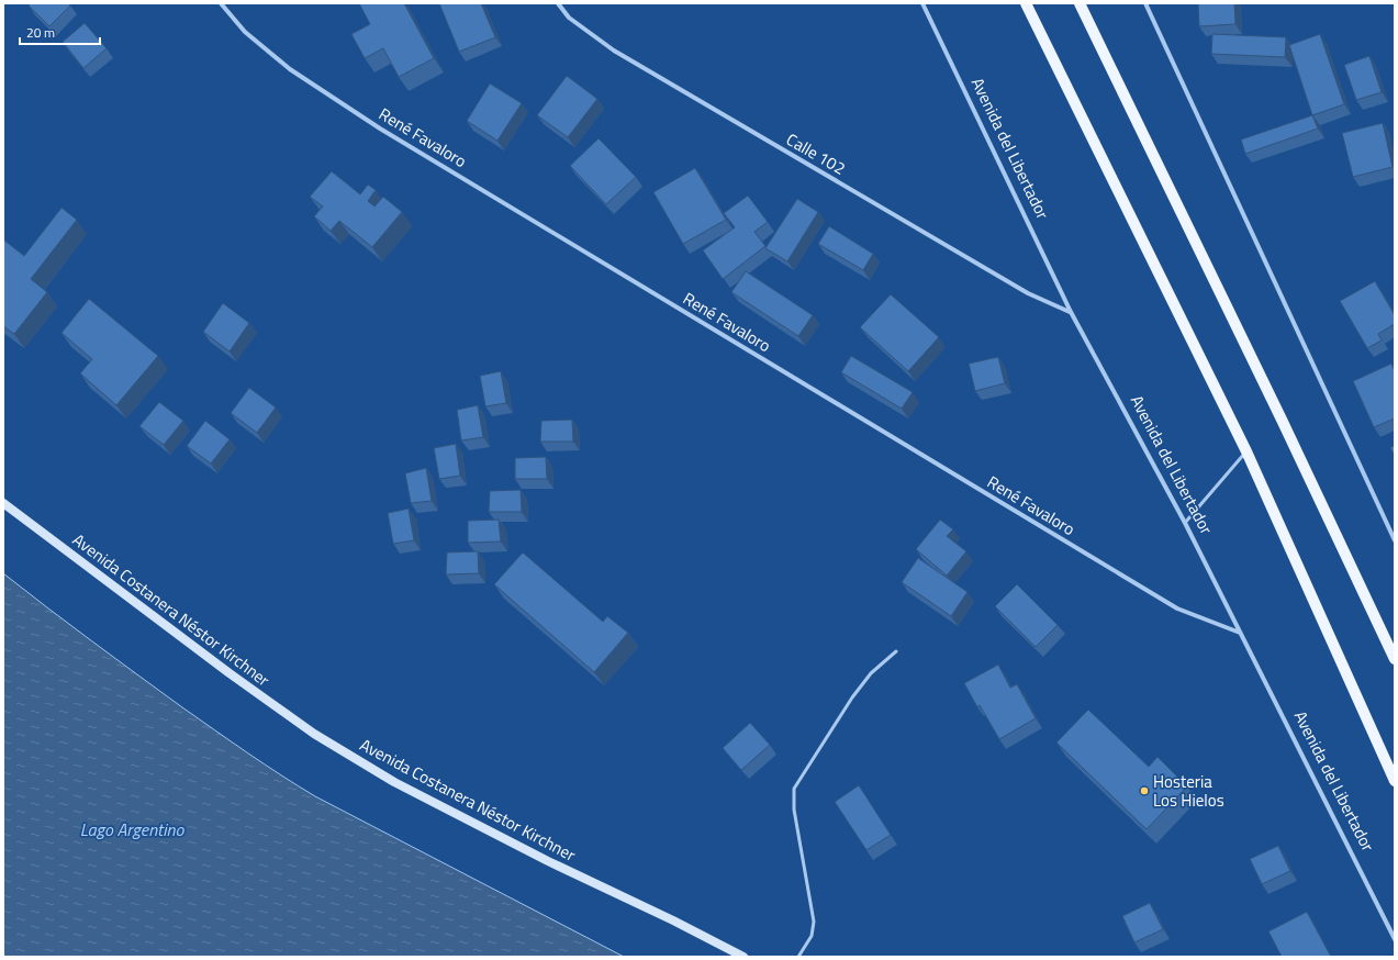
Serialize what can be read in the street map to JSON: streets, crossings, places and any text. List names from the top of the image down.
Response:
{
  "streets": {
    "street": [
      "René Favaloro",
      "Avenida del Libertador",
      "Calle 102",
      "Avenida Costanera Néstor Kirchner"
    ]
  },
  "crossings": [
    ["René Favaloro", "Avenida del Libertador"],
    ["Avenida del Libertador", "Calle 102"]
  ],
  "water": ["Lago Argentino"],
  "places": ["Hosteria Los Hielos"],
  "scale_bar": "20 m"
}
